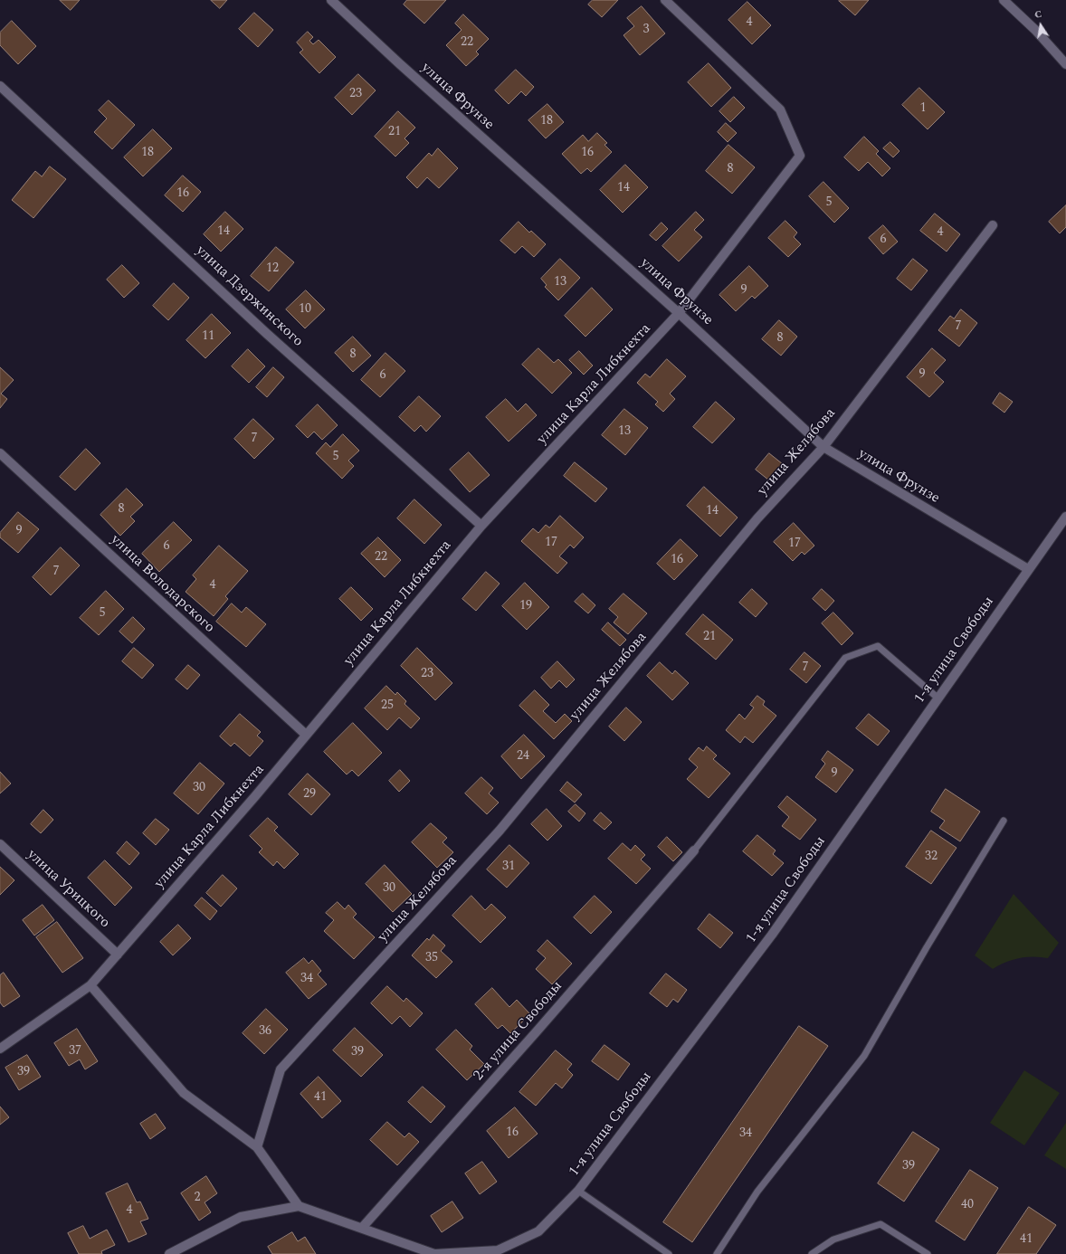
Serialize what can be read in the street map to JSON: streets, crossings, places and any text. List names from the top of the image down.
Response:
{
  "streets": {
    "street": [
      "улица Фрунзе",
      "улица Дзержинского",
      "улица Карла Либкнехта",
      "улица Желябова",
      "улица Володарского",
      "1-я улица Свободы",
      "улица Урицкого",
      "2-я улица Свободы"
    ]
  },
  "crossings": [
    ["улица Фрунзе", "улица Карла Либкнехта"],
    ["улица Фрунзе", "улица Желябова"],
    ["улица Фрунзе", "1-я улица Свободы"],
    ["улица Дзержинского", "улица Карла Либкнехта"],
    ["улица Карла Либкнехта", "улица Володарского"],
    ["улица Карла Либкнехта", "улица Урицкого"]
  ],
  "house_numbers": [
    "4",
    "3",
    "22",
    "23",
    "1",
    "18",
    "21",
    "18",
    "16",
    "8",
    "14",
    "16",
    "5",
    "14",
    "4",
    "6",
    "12",
    "13",
    "9",
    "10",
    "7",
    "11",
    "8",
    "8",
    "9",
    "6",
    "13",
    "7",
    "5",
    "8",
    "14",
    "9",
    "17",
    "17",
    "6",
    "22",
    "16",
    "7",
    "4",
    "19",
    "5",
    "21",
    "7",
    "23",
    "25",
    "24",
    "9",
    "30",
    "29",
    "32",
    "31",
    "30",
    "35",
    "34",
    "36",
    "37",
    "39",
    "39",
    "41",
    "16",
    "34",
    "39",
    "2",
    "40",
    "4",
    "41"
  ],
  "north": "top"
}
